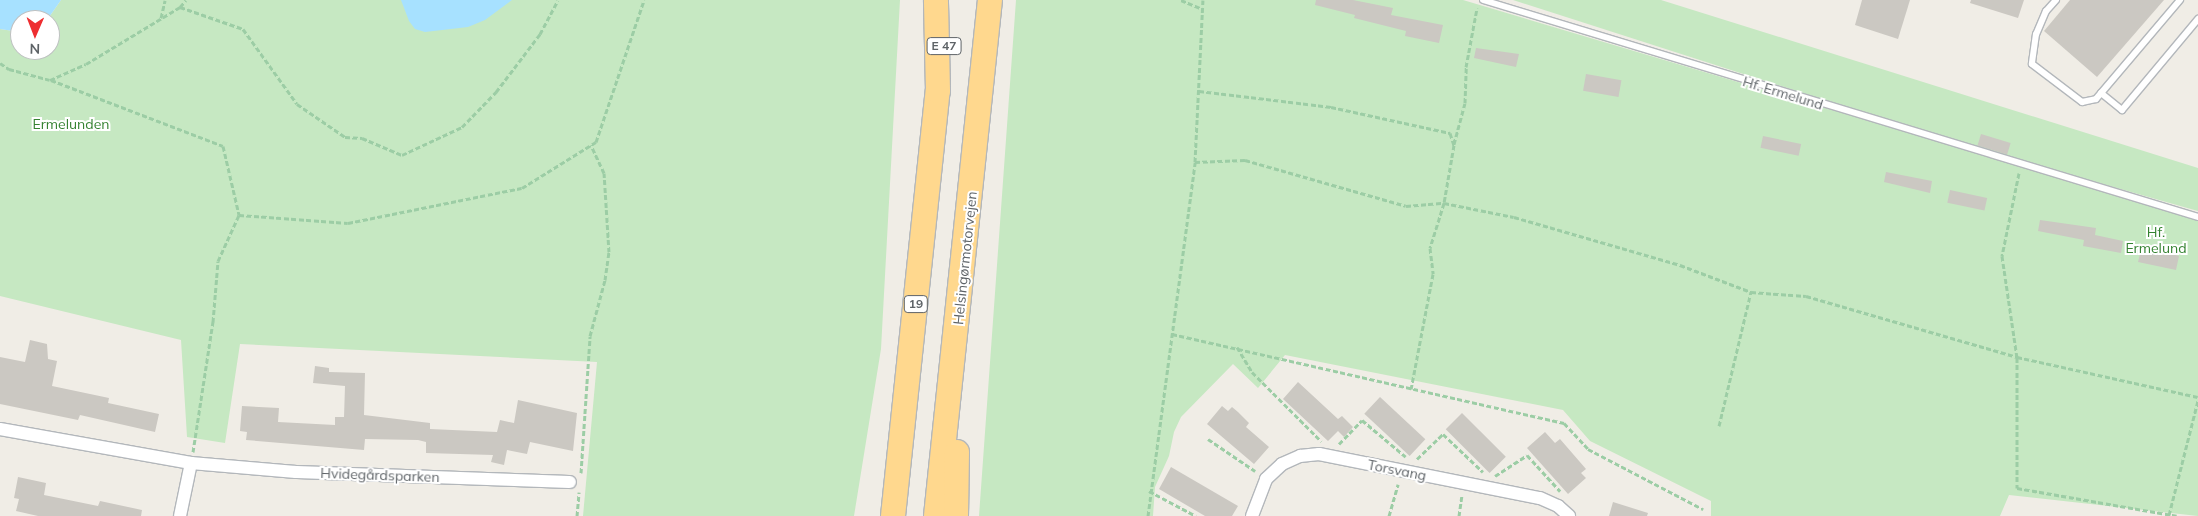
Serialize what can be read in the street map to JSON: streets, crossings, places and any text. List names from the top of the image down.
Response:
{
  "streets": {
    "highway": ["E 47", "Helsingørmotorvejen", "19"],
    "street": ["Torsvang", "Hvidegårdsparken"],
    "lane": ["Hf. Ermelund"]
  },
  "crossings": [
    ["E 47", "19"]
  ],
  "parks": ["Ermelunden", "Hf. Ermelund"],
  "north": "bottom"
}
